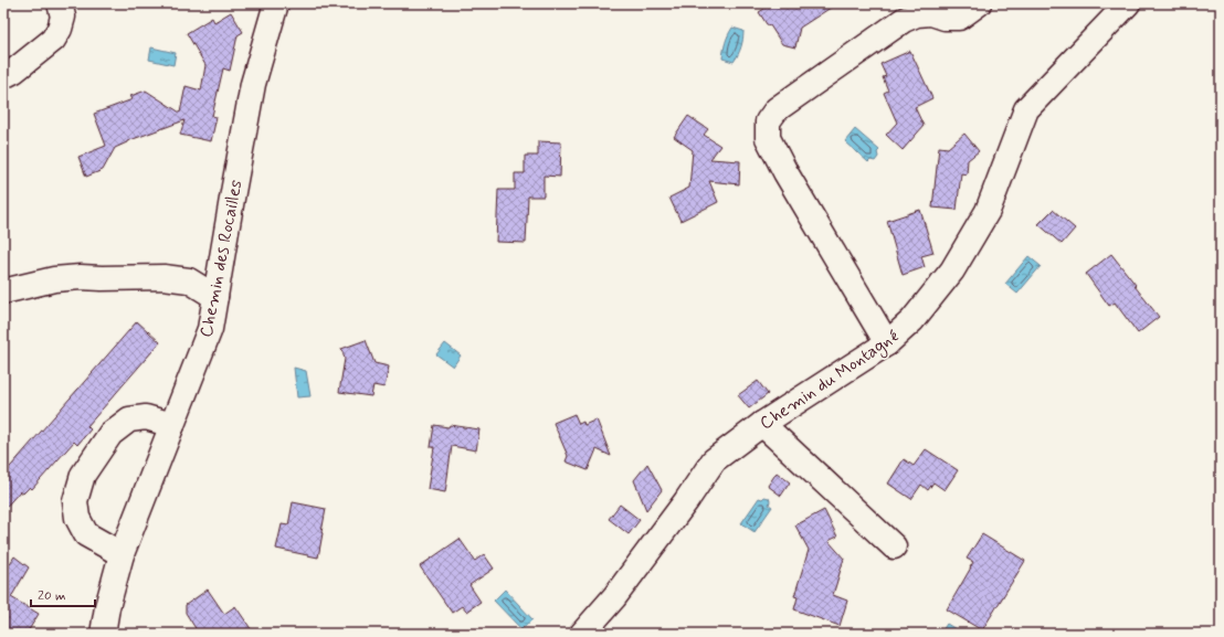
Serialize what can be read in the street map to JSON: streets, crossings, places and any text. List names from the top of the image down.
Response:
{
  "streets": {
    "street": ["Chemin des Rocailles", "Chemin du Montagné"]
  },
  "scale_bar": "20 m"
}
